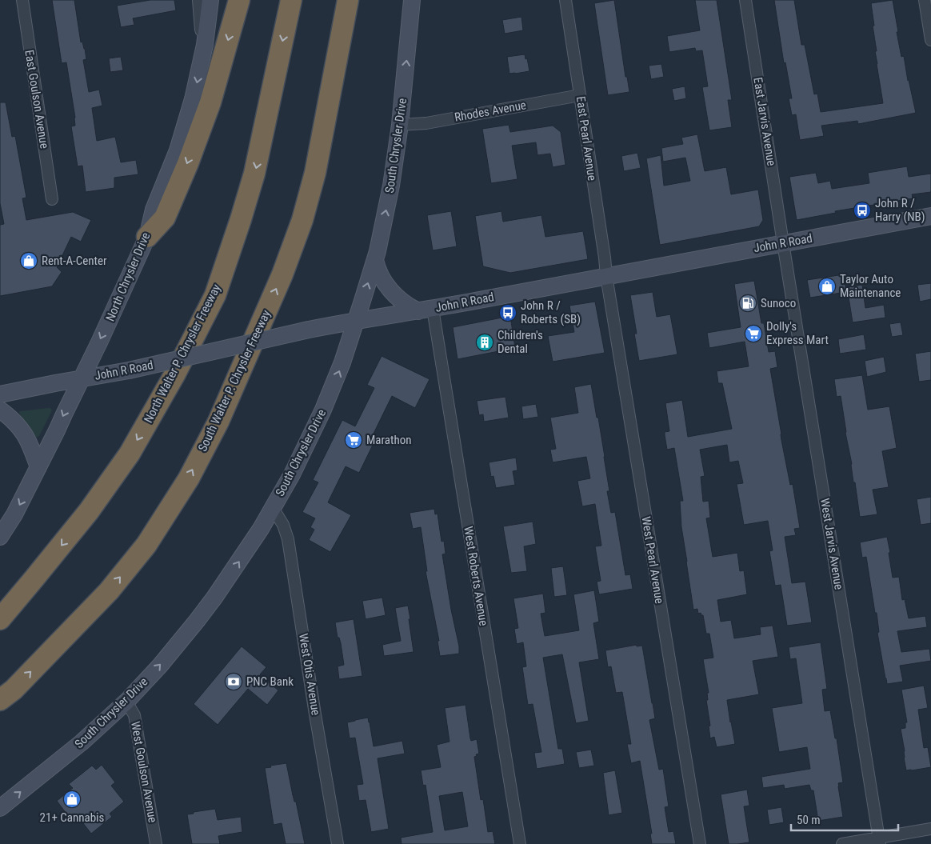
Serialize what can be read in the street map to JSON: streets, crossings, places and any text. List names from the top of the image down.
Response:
{
  "streets": {
    "highway": ["North Walter P. Chrysler Freeway", "South Walter P. Chrysler Freeway"],
    "main road": ["South Chrysler Drive", "John R Road", "North Chrysler Drive"],
    "street": [
      "East Goulson Avenue",
      "Rhodes Avenue",
      "East Jarvis Avenue",
      "East Pearl Avenue",
      "West Jarvis Avenue",
      "West Pearl Avenue",
      "West Roberts Avenue",
      "West Otis Avenue",
      "West Goulson Avenue"
    ]
  },
  "crossings": [
    ["Rhodes Avenue", "East Pearl Avenue"],
    ["Rhodes Avenue", "South Chrysler Drive"],
    ["East Jarvis Avenue", "John R Road"],
    ["East Jarvis Avenue", "West Jarvis Avenue"],
    ["East Pearl Avenue", "John R Road"],
    ["East Pearl Avenue", "West Pearl Avenue"],
    ["South Chrysler Drive", "John R Road"],
    ["South Chrysler Drive", "West Otis Avenue"],
    ["South Chrysler Drive", "West Goulson Avenue"],
    ["John R Road", "North Chrysler Drive"],
    ["John R Road", "West Jarvis Avenue"],
    ["John R Road", "West Pearl Avenue"],
    ["John R Road", "West Roberts Avenue"]
  ],
  "one_way": ["South Chrysler Drive", "North Chrysler Drive"],
  "places": {
    "bus stop": ["John R / Harry (NB)", "John R / Roberts (SB)"],
    "shop": ["Rent-A-Center", "Taylor Auto Maintenance", "21+ Cannabis"],
    "fuel station": ["Sunoco"],
    "supermarket": ["Dolly's Express Mart", "Marathon"],
    "building": ["Children's Dental"],
    "bank": ["PNC Bank"]
  },
  "scale_bar": "50 m"
}
